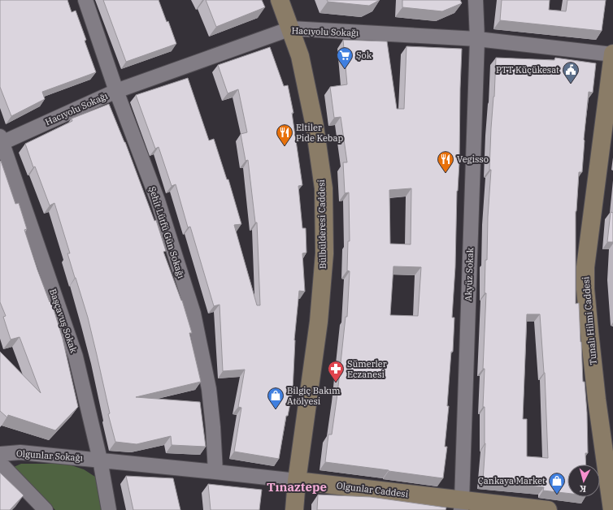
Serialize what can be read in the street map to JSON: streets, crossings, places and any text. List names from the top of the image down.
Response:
{
  "streets": {
    "main road": ["Bülbülderesi Caddesi", "Tunalı Hilmi Caddesi", "Olgunlar Caddesi"],
    "street": [
      "Hacıyolu Sokağı",
      "Şehit Lütfü Gün Sokağı",
      "Akyüz Sokak",
      "Başçavuş Sokak",
      "Olgunlar Sokağı"
    ]
  },
  "crossings": [
    ["Hacıyolu Sokağı", "Bülbülderesi Caddesi"],
    ["Hacıyolu Sokağı", "Şehit Lütfü Gün Sokağı"],
    ["Hacıyolu Sokağı", "Akyüz Sokak"],
    ["Hacıyolu Sokağı", "Başçavuş Sokak"],
    ["Hacıyolu Sokağı", "Tunalı Hilmi Caddesi"],
    ["Bülbülderesi Caddesi", "Olgunlar Caddesi"],
    ["Şehit Lütfü Gün Sokağı", "Olgunlar Caddesi"],
    ["Akyüz Sokak", "Olgunlar Caddesi"],
    ["Başçavuş Sokak", "Olgunlar Sokağı"],
    ["Başçavuş Sokak", "Olgunlar Caddesi"],
    ["Olgunlar Sokağı", "Olgunlar Caddesi"]
  ],
  "districts": ["Tınaztepe"],
  "places": {
    "supermarket": ["Şok"],
    "public building": ["PTT Küçükesat"],
    "restaurant": ["Eltiler Pide Kebap", "Vegisso"],
    "pharmacy": ["Sümerler Eczanesi"],
    "shop": ["Bilgiç Bakım Atölyesi", "Çankaya Market"]
  },
  "north": "bottom"
}
